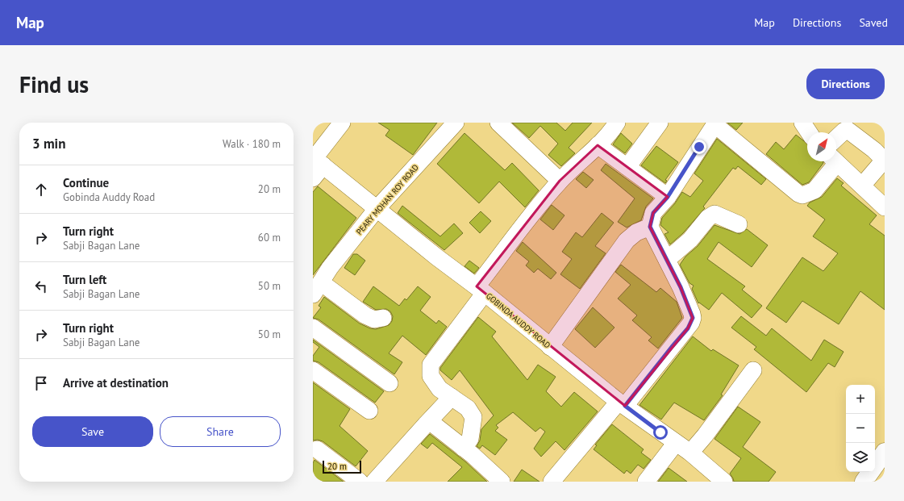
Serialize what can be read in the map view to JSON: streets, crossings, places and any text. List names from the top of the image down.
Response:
{
  "streets": {
    "street": ["PEARY MOHAN ROY ROAD", "GOBINDA AUDDY ROAD"]
  },
  "crossings": [
    ["PEARY MOHAN ROY ROAD", "GOBINDA AUDDY ROAD"]
  ],
  "scale_bar": "20 m",
  "north": "top right",
  "page": {
    "header": "Map",
    "nav": ["Map", "Directions", "Saved"],
    "buttons": [
      "Directions",
      ["Save", "Share"]
    ],
    "title": "Find us",
    "heading": ["3 min", "Walk · 180 m"],
    "list": [
      ["Continue", "Gobinda Auddy Road", "20 m"],
      ["Turn right", "Sabji Bagan Lane", "60 m"],
      ["Turn left", "Sabji Bagan Lane", "50 m"],
      ["Turn right", "Sabji Bagan Lane", "50 m"],
      "Arrive at destination"
    ],
    "map_buttons": ["+", "−"],
    "scale": "20 m"
  }
}
